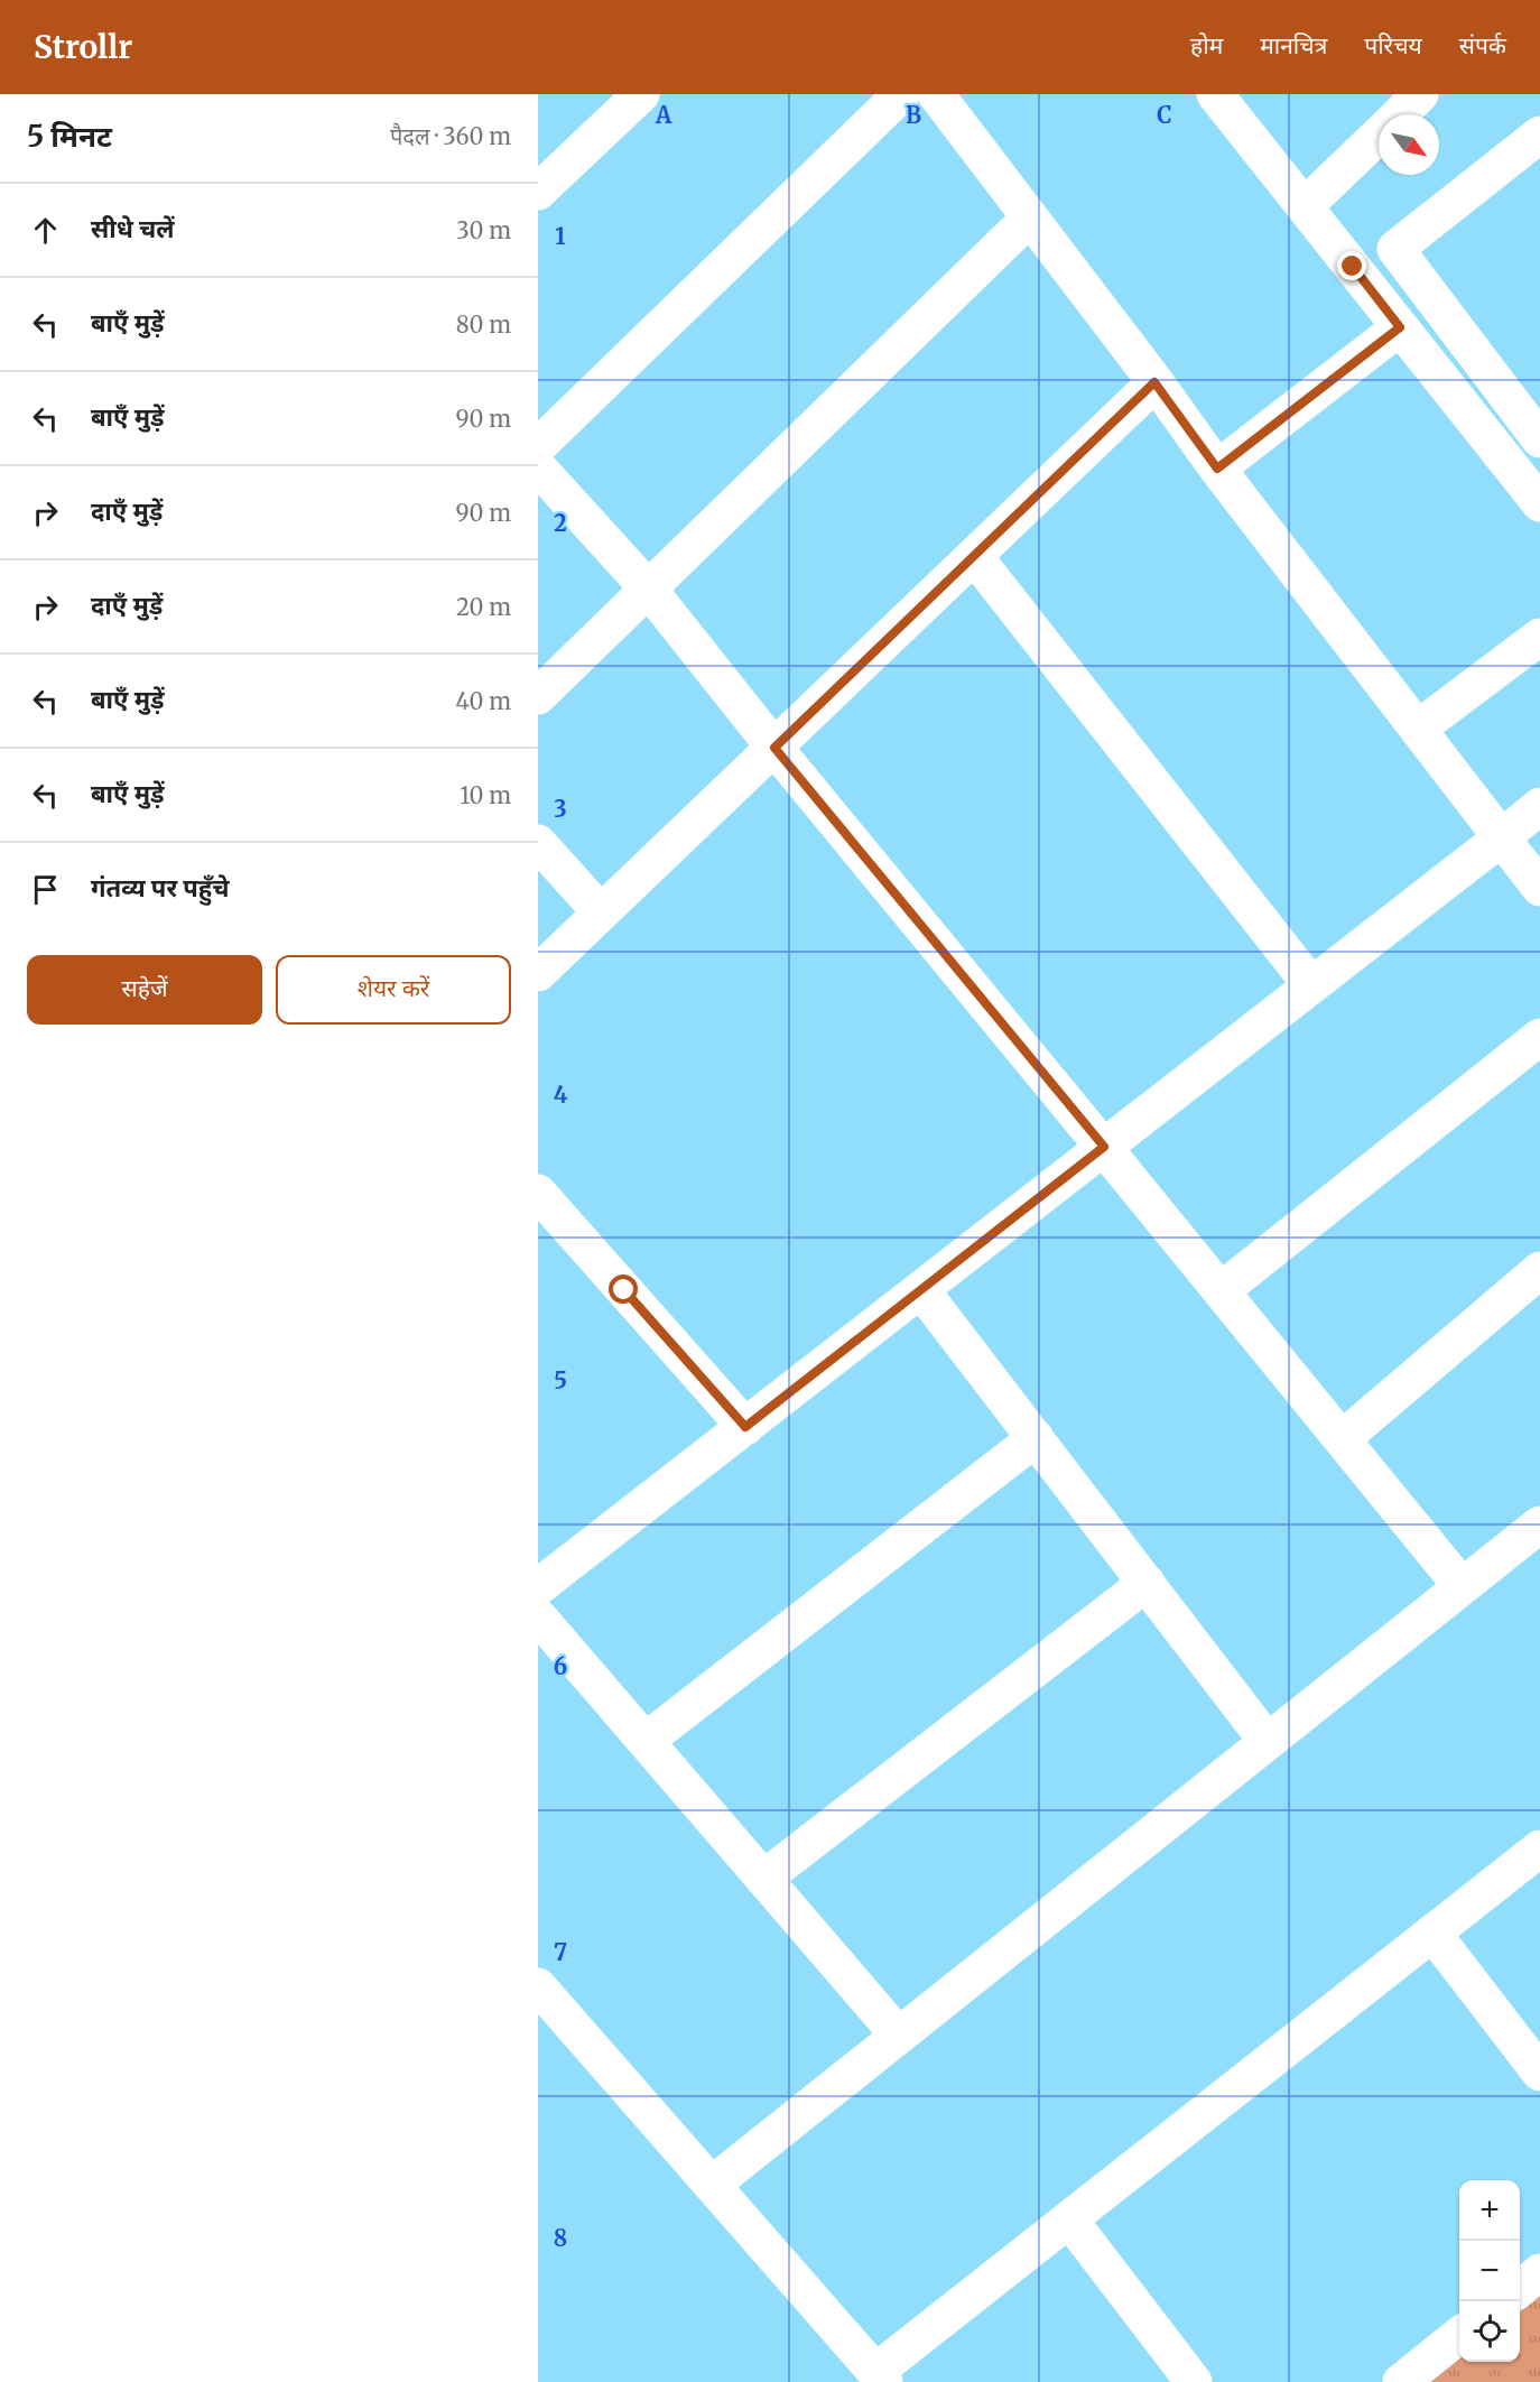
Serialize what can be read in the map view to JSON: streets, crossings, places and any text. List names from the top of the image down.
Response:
{
  "north": "bottom right",
  "page": {
    "header": "Strollr",
    "nav": [
      "होम",
      "मानचित्र",
      "परिचय",
      "संपर्क"
    ],
    "heading": ["5 मिनट", "पैदल · 360 m"],
    "list": [
      ["सीधे चलें", "30 m"],
      ["बाएँ मुड़ें", "80 m"],
      ["बाएँ मुड़ें", "90 m"],
      ["दाएँ मुड़ें", "90 m"],
      ["दाएँ मुड़ें", "20 m"],
      ["बाएँ मुड़ें", "40 m"],
      ["बाएँ मुड़ें", "10 m"],
      "गंतव्य पर पहुँचे"
    ],
    "buttons": ["सहेजें", "शेयर करें"],
    "map_buttons": ["+", "−"]
  },
  "grid": {
    "columns": ["A", "B", "C"],
    "rows": [
      "1",
      "2",
      "3",
      "4",
      "5",
      "6",
      "7",
      "8"
    ]
  }
}
